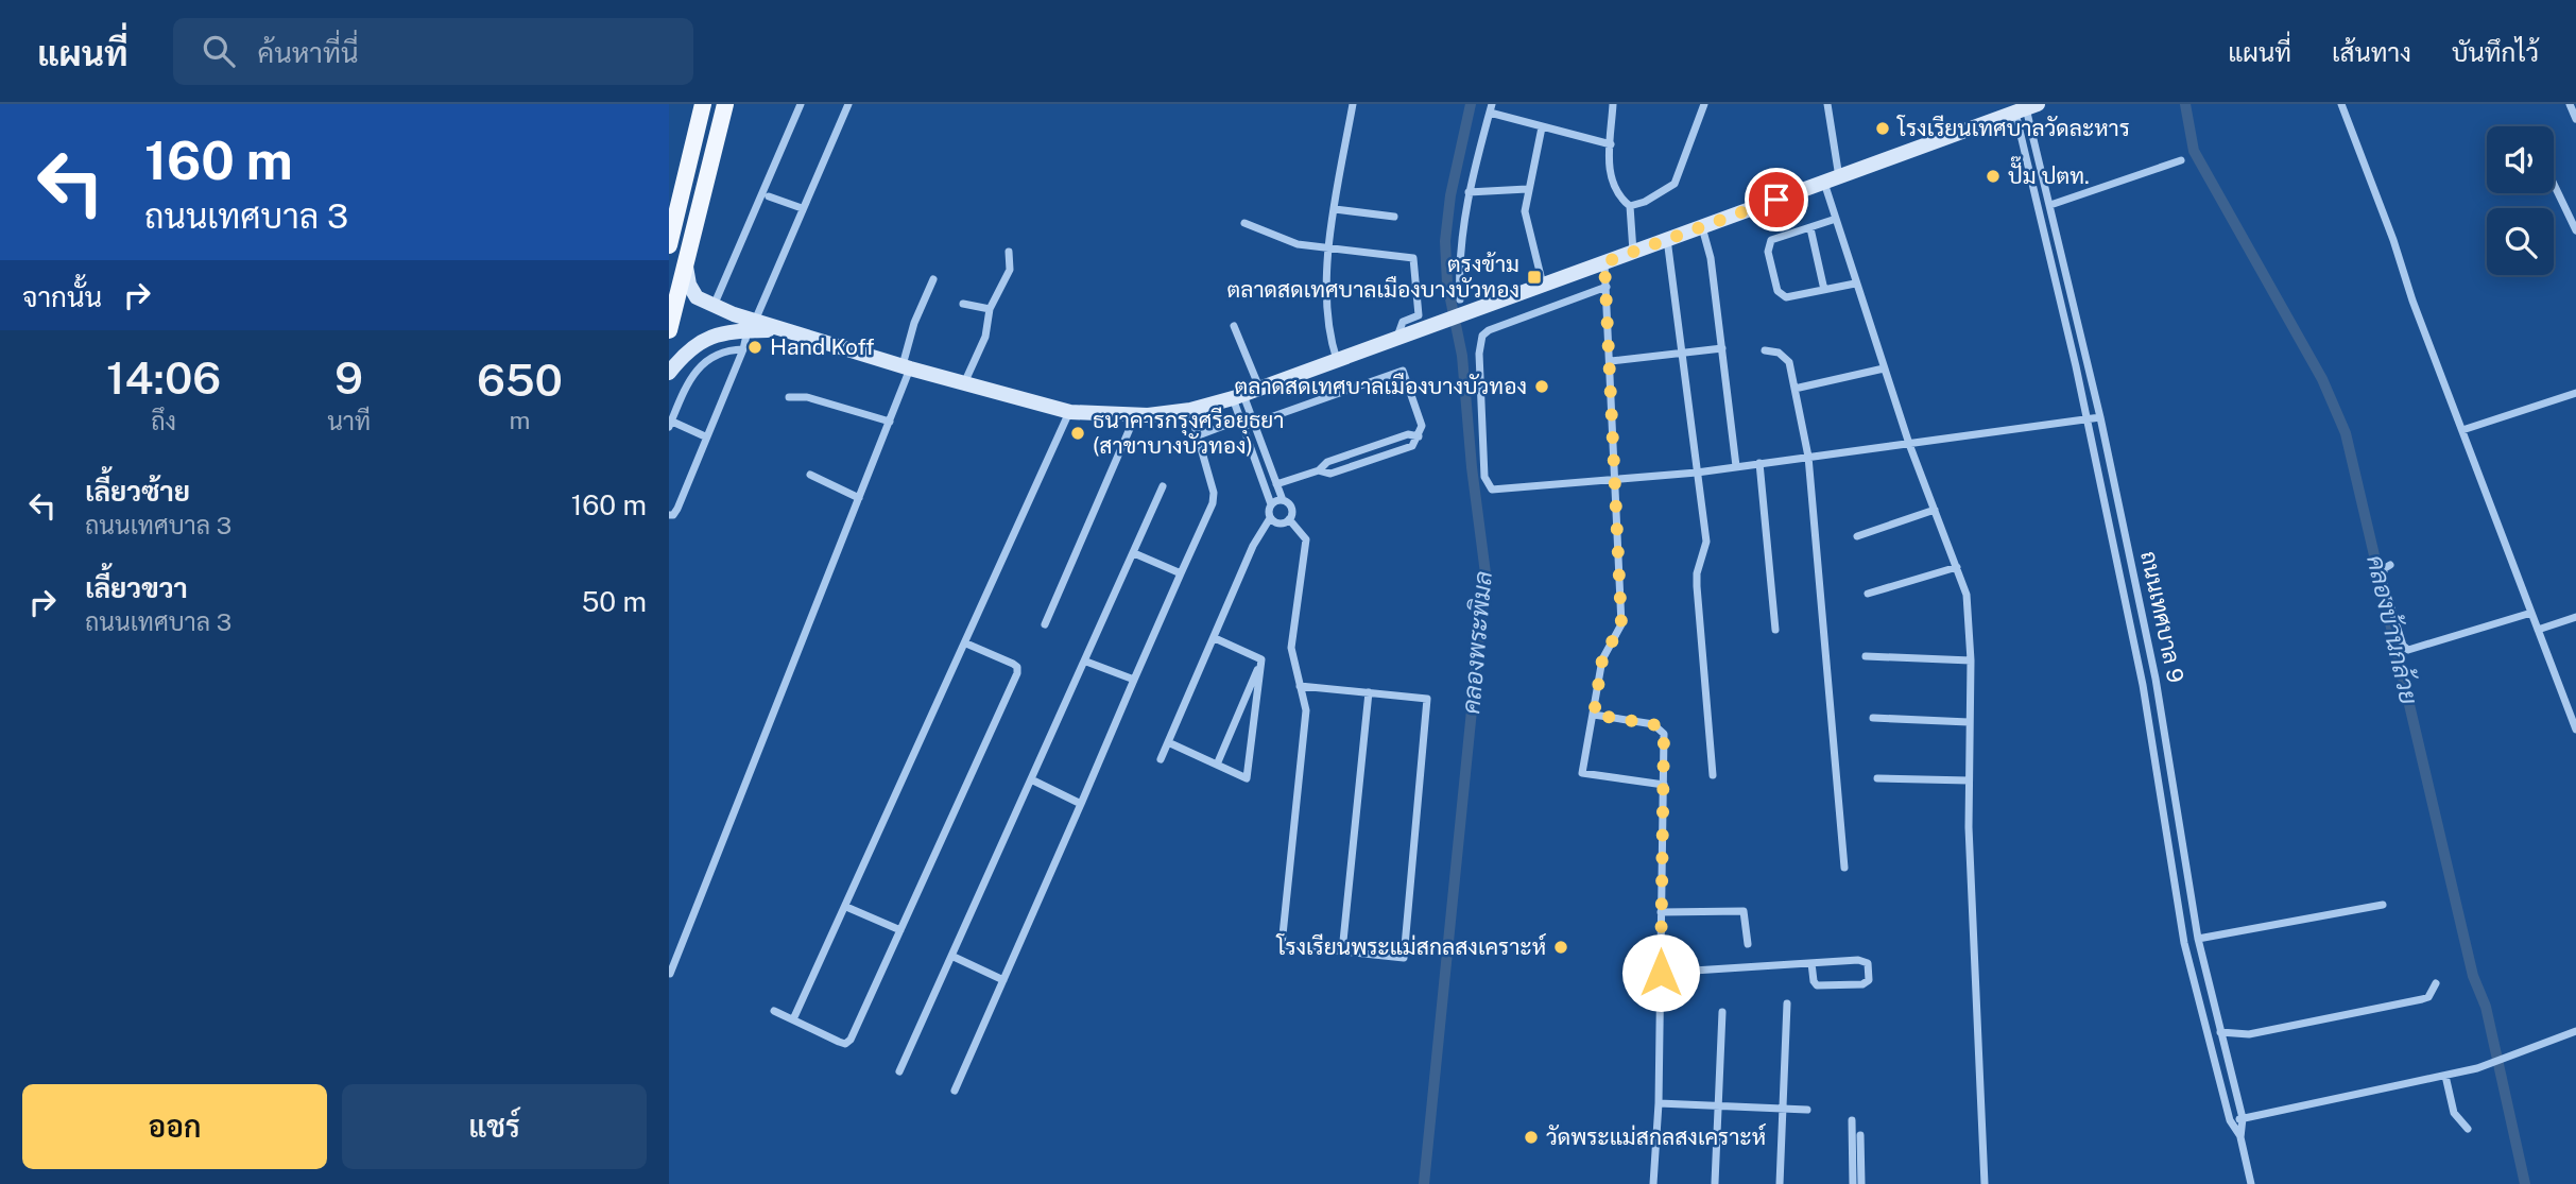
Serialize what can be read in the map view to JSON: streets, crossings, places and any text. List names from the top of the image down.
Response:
{
  "streets": {
    "street": ["ถนนเทศบาล 9"]
  },
  "water": ["คลองบ้านกล้วย", "คลองพระพิมล"],
  "places": {
    "other": [
      "โรงเรียนเทศบาลวัดละหาร",
      "ปั๊ม ปตท.",
      "Hand Koff",
      "ตลาดสดเทศบาลเมืองบางบัวทอง",
      "ธนาคารกรุงศรีอยุธยา (สาขาบางบัวทอง)",
      "โรงเรียนพระแม่สกลสงเคราะห์",
      "วัดพระแม่สกลสงเคราะห์"
    ],
    "transit": ["ตรงข้าม ตลาดสดเทศบาลเมืองบางบัวทอง"]
  },
  "page": {
    "header": "แผนที่",
    "search": "ค้นหาที่นี่",
    "nav": ["แผนที่", "เส้นทาง", "บันทึกไว้"],
    "turn": ["160 m", "ถนนเทศบาล 3"],
    "then": "จากนั้น",
    "eta": [
      "14:06",
      "ถึง",
      "9",
      "นาที",
      "650",
      "m"
    ],
    "list": [
      {
        "name": "เลี้ยวซ้าย",
        "note": "ถนนเทศบาล 3",
        "value": "160 m"
      },
      {
        "name": "เลี้ยวขวา",
        "note": "ถนนเทศบาล 3",
        "value": "50 m"
      }
    ],
    "buttons": ["ออก", "แชร์"]
  }
}
